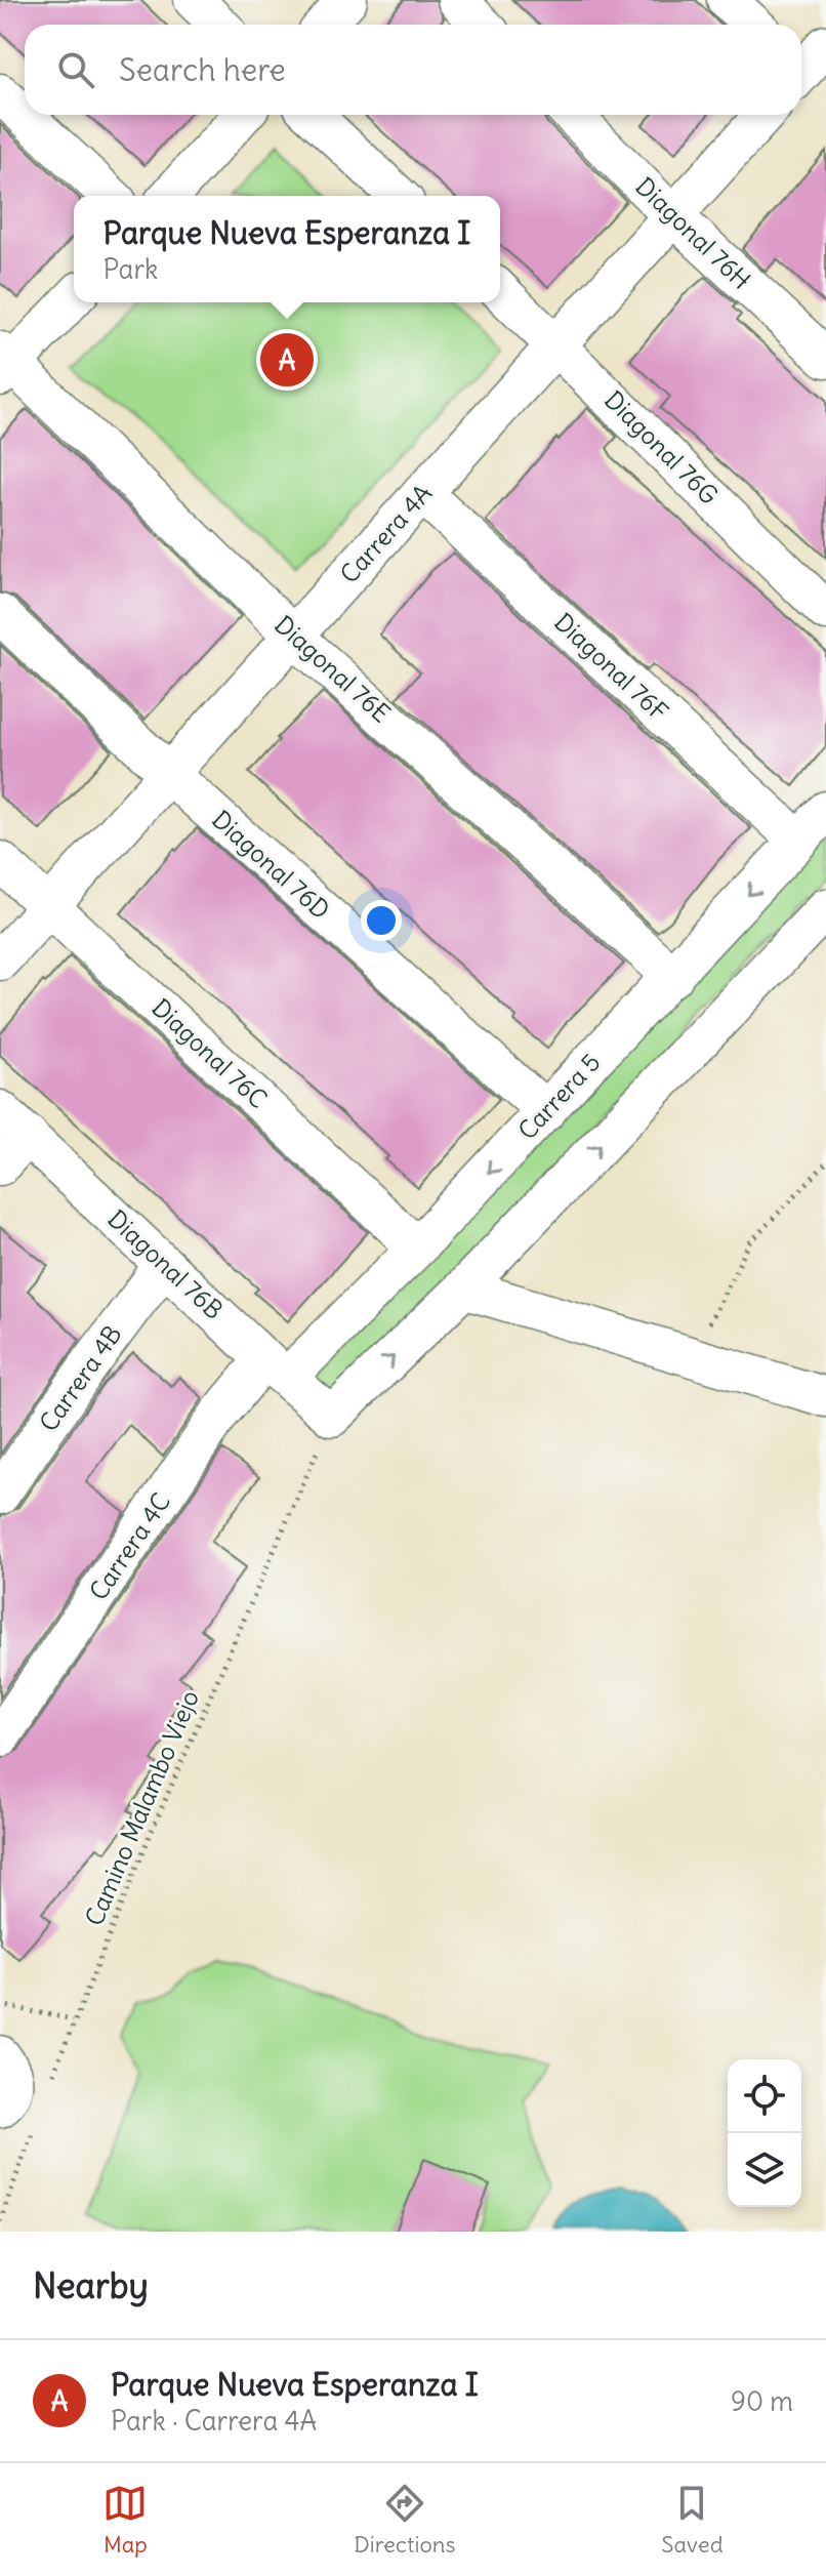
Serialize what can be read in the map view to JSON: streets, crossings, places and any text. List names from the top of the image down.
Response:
{
  "streets": {
    "street": [
      "Diagonal 76H",
      "Diagonal 76G",
      "Carrera 4A",
      "Diagonal 76F",
      "Diagonal 76E",
      "Diagonal 76D",
      "Diagonal 76C",
      "Carrera 5",
      "Diagonal 76B",
      "Carrera 4B",
      "Carrera 4C"
    ],
    "path": ["Camino Malambo Viejo"]
  },
  "crossings": [
    ["Diagonal 76H", "Carrera 4A"],
    ["Diagonal 76G", "Carrera 4A"],
    ["Carrera 4A", "Diagonal 76F"],
    ["Carrera 4A", "Diagonal 76E"],
    ["Carrera 4A", "Diagonal 76D"],
    ["Carrera 4A", "Diagonal 76C"],
    ["Diagonal 76F", "Carrera 5"],
    ["Diagonal 76E", "Carrera 5"],
    ["Diagonal 76D", "Carrera 5"],
    ["Diagonal 76C", "Carrera 5"],
    ["Carrera 5", "Diagonal 76B"],
    ["Carrera 5", "Carrera 4C"],
    ["Diagonal 76B", "Carrera 4B"],
    ["Diagonal 76B", "Carrera 4C"],
    ["Diagonal 76B", "Camino Malambo Viejo"]
  ],
  "page": {
    "search": "Search here",
    "popup": ["Parque Nueva Esperanza I", "Park"],
    "pins": "A",
    "heading": "Nearby",
    "list": [
      {
        "mark": "A",
        "name": "Parque Nueva Esperanza I",
        "note": "Park · Carrera 4A",
        "value": "90 m"
      }
    ],
    "nav": ["Map", "Directions", "Saved"]
  }
}
